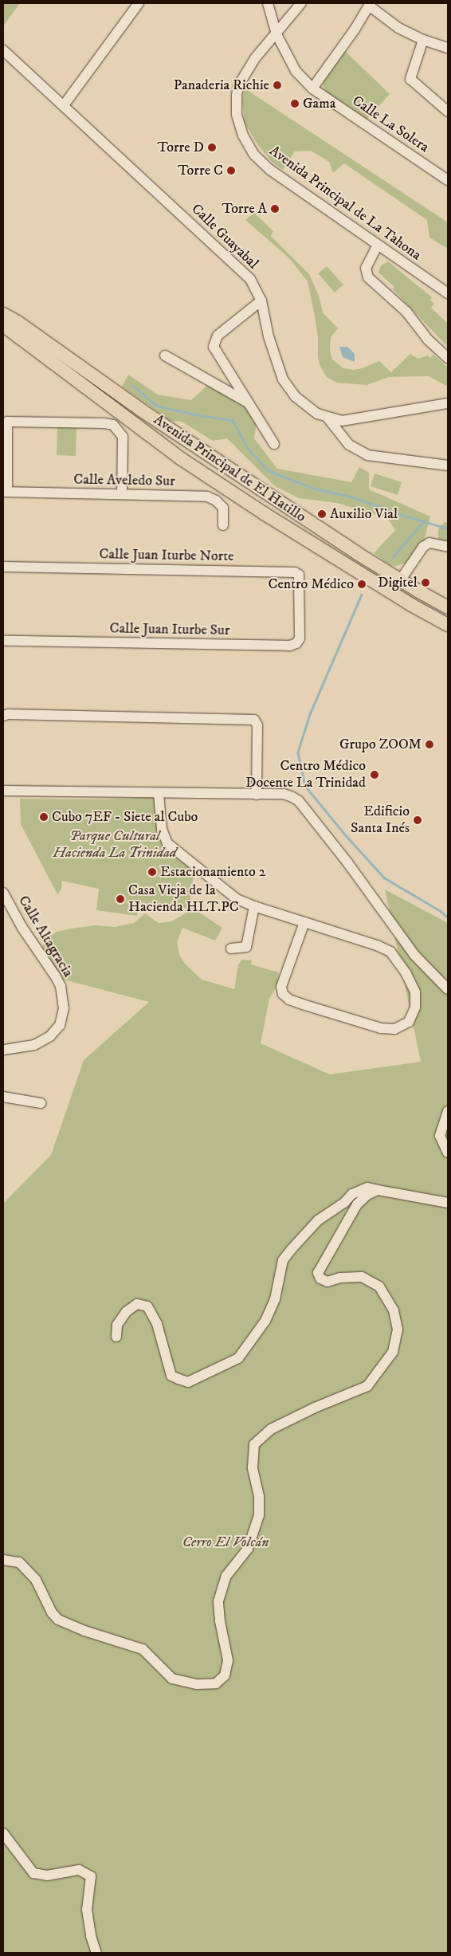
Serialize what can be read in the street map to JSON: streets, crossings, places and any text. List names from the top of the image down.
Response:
{
  "streets": {
    "main road": ["Avenida Principal de El Hatillo"],
    "street": [
      "Calle La Solera",
      "Avenida Principal de La Tahona",
      "Calle Guayabal",
      "Calle Aveledo Sur",
      "Calle Juan Iturbe Norte",
      "Calle Juan Iturbe Sur",
      "Calle Altagracia"
    ]
  },
  "crossings": [
    ["Calle La Solera", "Avenida Principal de La Tahona"],
    ["Calle Juan Iturbe Norte", "Calle Juan Iturbe Sur"]
  ],
  "parks": ["Parque Cultural Hacienda La Trinidad", "Cerro El Volcán"],
  "places": [
    "Panaderia Richie",
    "Gama",
    "Torre D",
    "Torre C",
    "Torre A",
    "Auxilio Vial",
    "Digitel",
    "Centro Médico",
    "Grupo ZOOM",
    "Centro Médico Docente La Trinidad",
    "Cubo 7EF - Siete al Cubo",
    "Edificio Santa Inés",
    "Estacionamiento 2",
    "Casa Vieja de la Hacienda HLT.PC"
  ]
}
